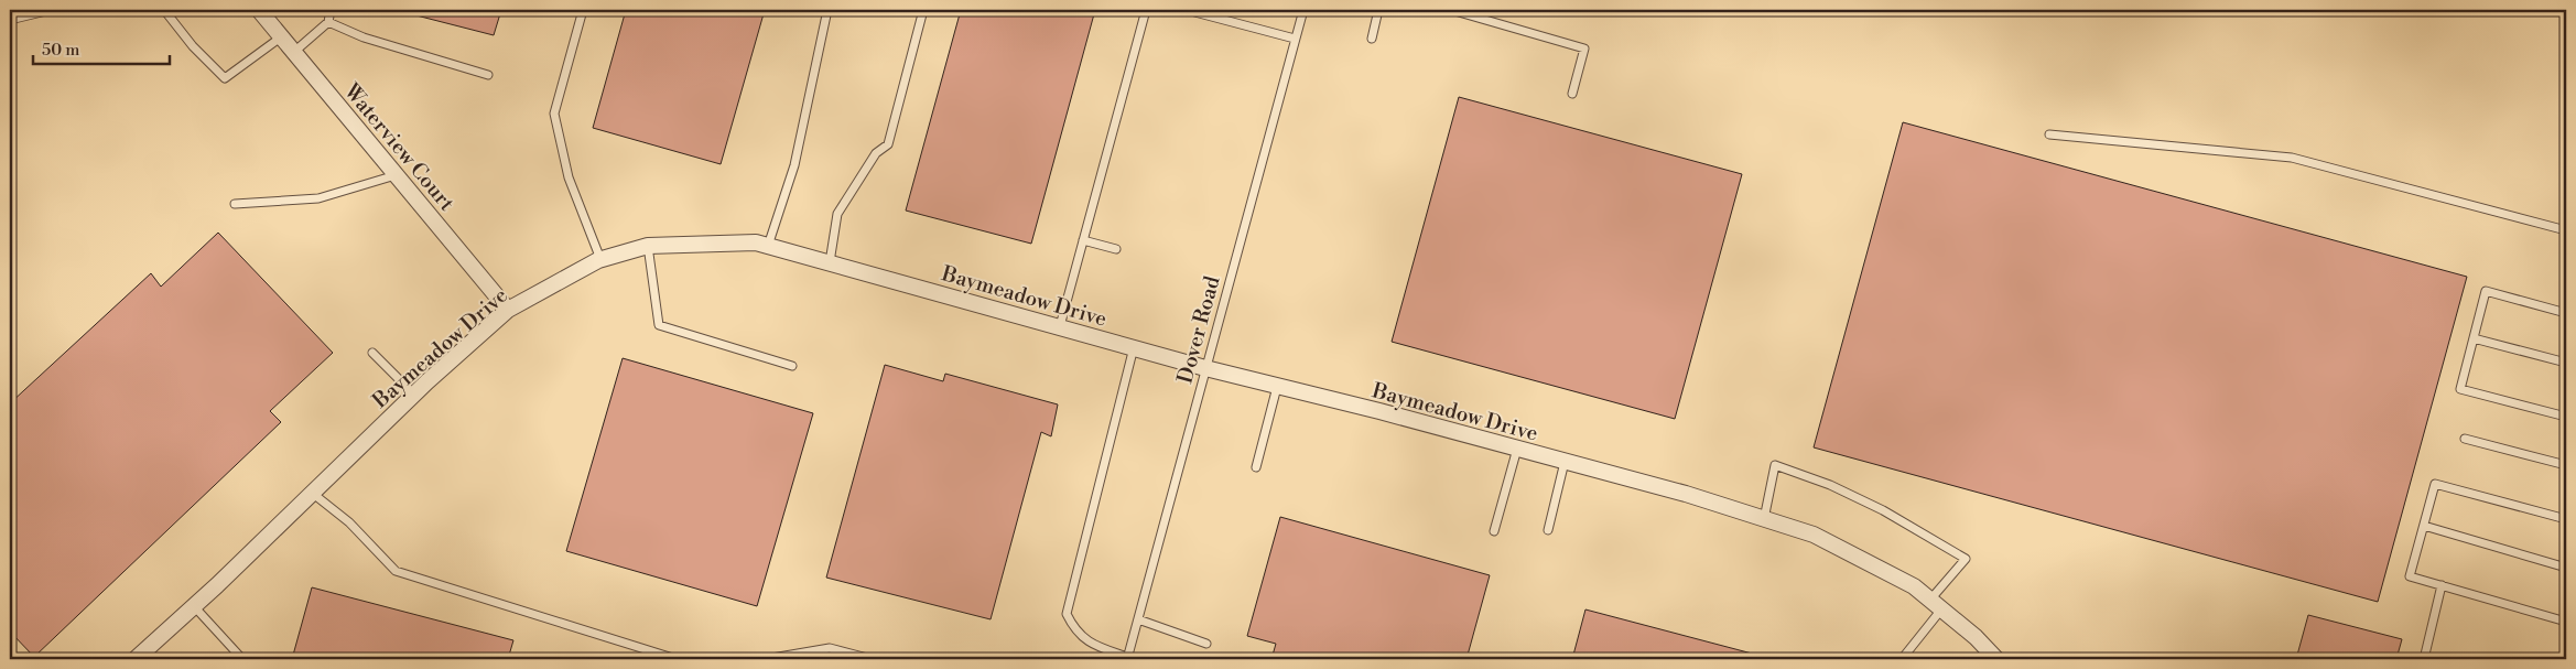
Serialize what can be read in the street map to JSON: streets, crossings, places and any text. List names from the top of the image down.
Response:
{
  "streets": {
    "street": ["Waterview Court", "Baymeadow Drive"],
    "lane": ["Dover Road"]
  },
  "crossings": [
    ["Waterview Court", "Baymeadow Drive"],
    ["Baymeadow Drive", "Dover Road"]
  ],
  "scale_bar": "50 m"
}
